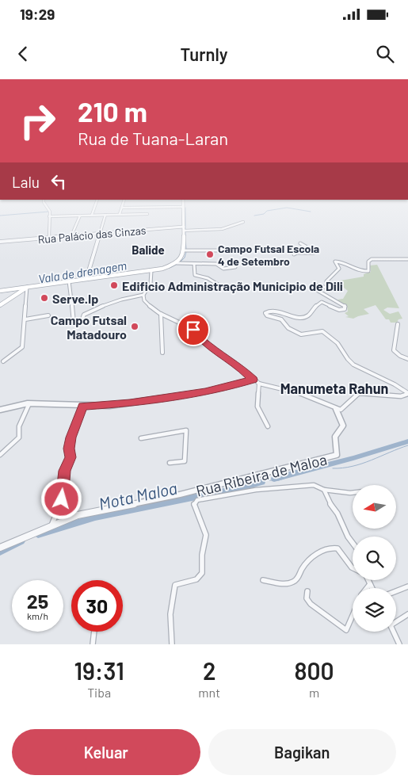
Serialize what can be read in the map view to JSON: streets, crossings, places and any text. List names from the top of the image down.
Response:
{
  "streets": {
    "street": ["Rua Palácio das Cinzas", "Rua Ribeira de Maloa"]
  },
  "districts": ["Balide", "Manumeta Rahun"],
  "water": ["Vala de drenagem", "Mota Maloa"],
  "places": [
    "Campo Futsal Escola 4 de Setembro",
    "Edificio Administração Municipio de Dili",
    "Serve.Ip",
    "Campo Futsal Matadouro"
  ],
  "north": "left",
  "page": {
    "status": "19:29",
    "header": "Turnly",
    "turn": ["210 m", "Rua de Tuana-Laran"],
    "then": "Lalu",
    "speed": "25 km/h",
    "limit": "30",
    "eta": [
      "19:31",
      "Tiba",
      "2",
      "mnt",
      "800",
      "m"
    ],
    "buttons": ["Keluar", "Bagikan"]
  }
}
